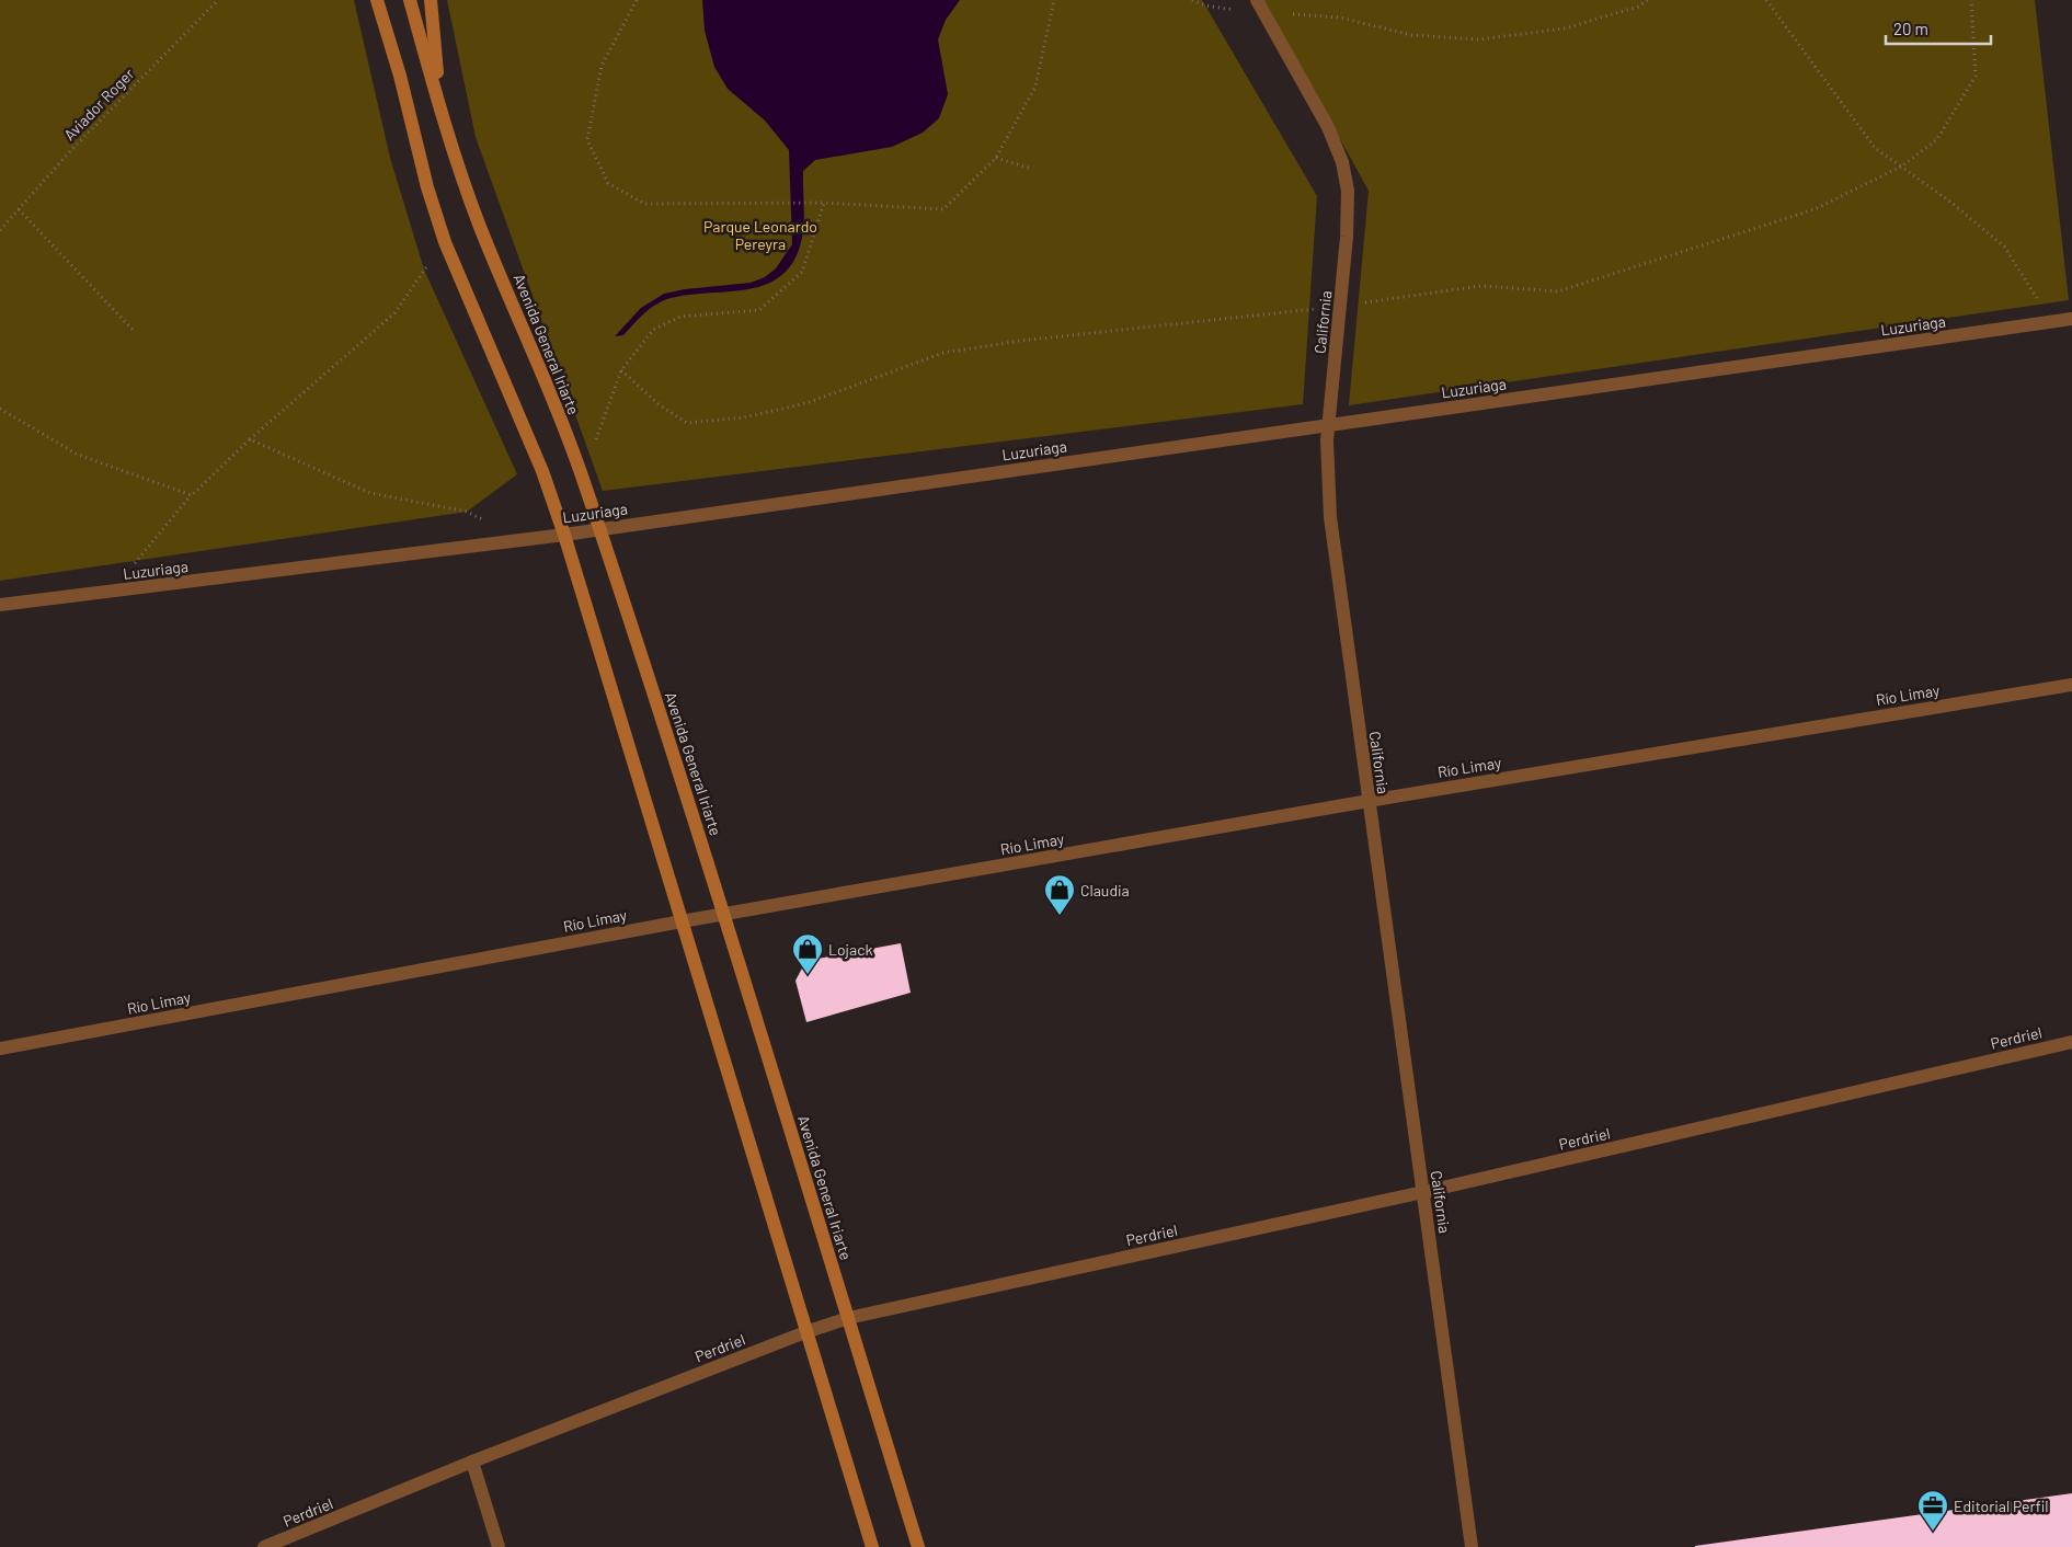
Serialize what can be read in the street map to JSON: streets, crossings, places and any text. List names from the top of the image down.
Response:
{
  "streets": {
    "main road": ["Avenida General Iriarte"],
    "street": [
      "California",
      "Luzuriaga",
      "Río Limay",
      "Perdriel"
    ],
    "path": ["Aviador Roger"]
  },
  "crossings": [
    ["California", "Luzuriaga"],
    ["California", "Río Limay"],
    ["California", "Perdriel"],
    ["Luzuriaga", "Avenida General Iriarte"],
    ["Avenida General Iriarte", "Río Limay"],
    ["Avenida General Iriarte", "Perdriel"]
  ],
  "parks": ["Parque Leonardo Pereyra"],
  "places": {
    "shop": ["Claudia", "Lojack"],
    "office": ["Editorial Perfil"]
  },
  "scale_bar": "20 m"
}
